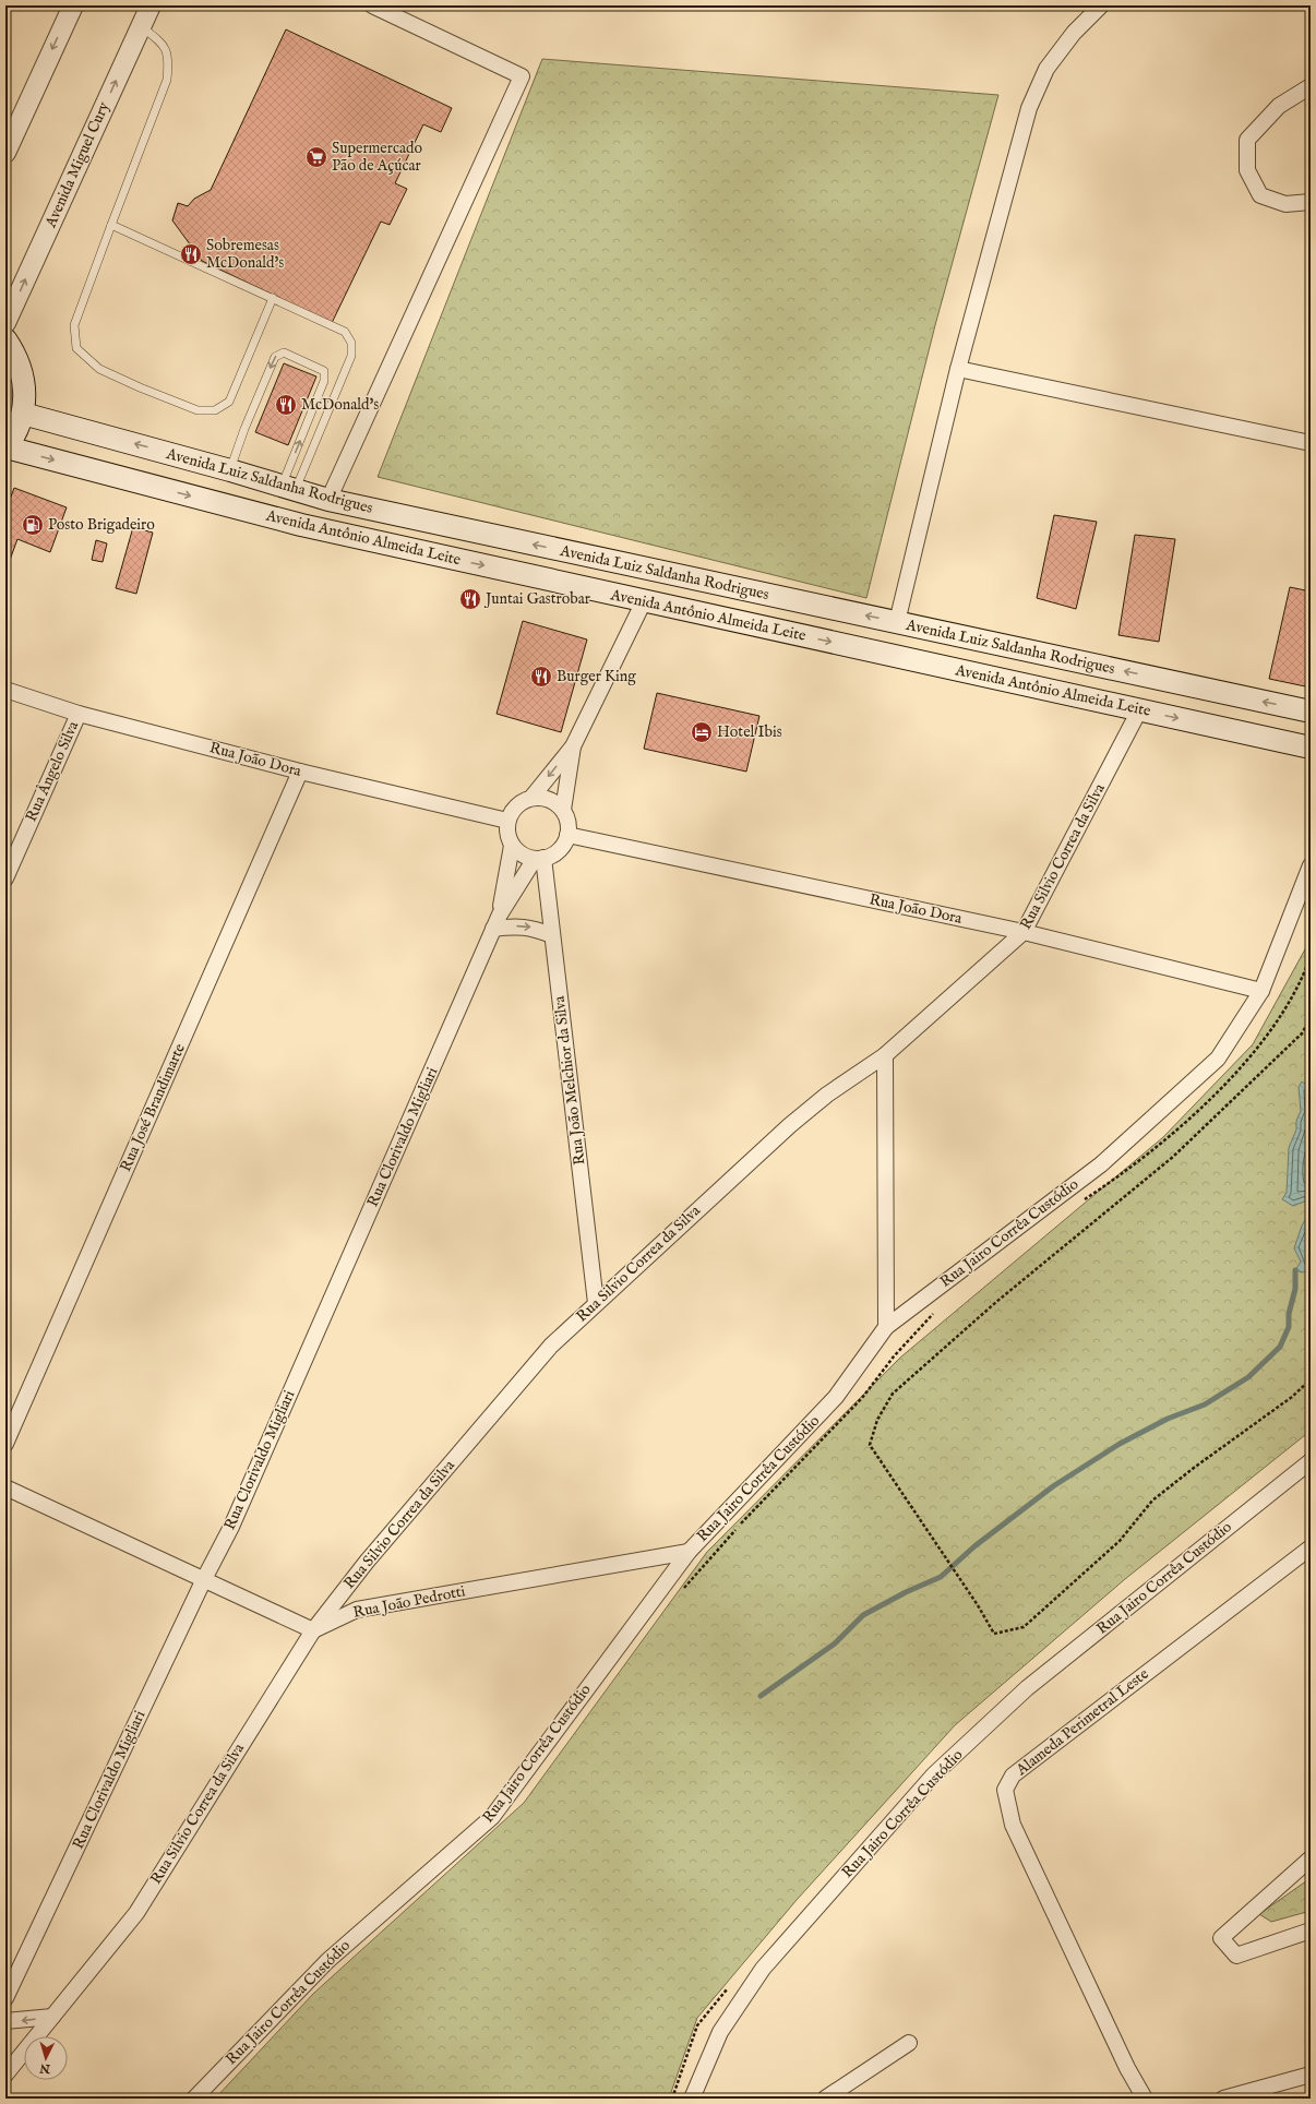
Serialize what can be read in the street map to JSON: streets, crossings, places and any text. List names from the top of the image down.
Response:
{
  "streets": {
    "main road": ["Avenida Luiz Saldanha Rodrigues", "Avenida Antônio Almeida Leite"],
    "street": [
      "Avenida Miguel Cury",
      "Rua João Dora",
      "Rua Ângelo Silva",
      "Rua Silvio Correa da Silva",
      "Rua João Melchior da Silva",
      "Rua José Brandimarte",
      "Rua Clorivaldo Migliari",
      "Rua Jairo Corrêa Custódio",
      "Rua João Pedrotti",
      "Alameda Perimetral Leste"
    ]
  },
  "crossings": [
    ["Avenida Antônio Almeida Leite", "Rua Silvio Correa da Silva"],
    ["Rua João Dora", "Rua Ângelo Silva"],
    ["Rua João Dora", "Rua Silvio Correa da Silva"],
    ["Rua João Dora", "Rua João Melchior da Silva"],
    ["Rua João Dora", "Rua José Brandimarte"],
    ["Rua João Dora", "Rua Clorivaldo Migliari"],
    ["Rua João Dora", "Rua Jairo Corrêa Custódio"],
    ["Rua Silvio Correa da Silva", "Rua João Melchior da Silva"],
    ["Rua Silvio Correa da Silva", "Rua João Pedrotti"],
    ["Rua João Melchior da Silva", "Rua Clorivaldo Migliari"],
    ["Rua Jairo Corrêa Custódio", "Rua João Pedrotti"]
  ],
  "one_way": ["Avenida Luiz Saldanha Rodrigues", "Avenida Antônio Almeida Leite"],
  "places": {
    "supermarket": ["Supermercado Pão de Açúcar"],
    "restaurant": [
      "Sobremesas McDonald's",
      "McDonald's",
      "Juntai Gastrobar",
      "Burger King"
    ],
    "fuel station": ["Posto Brigadeiro"],
    "hotel": ["Hotel Ibis"]
  },
  "north": "bottom"
}
